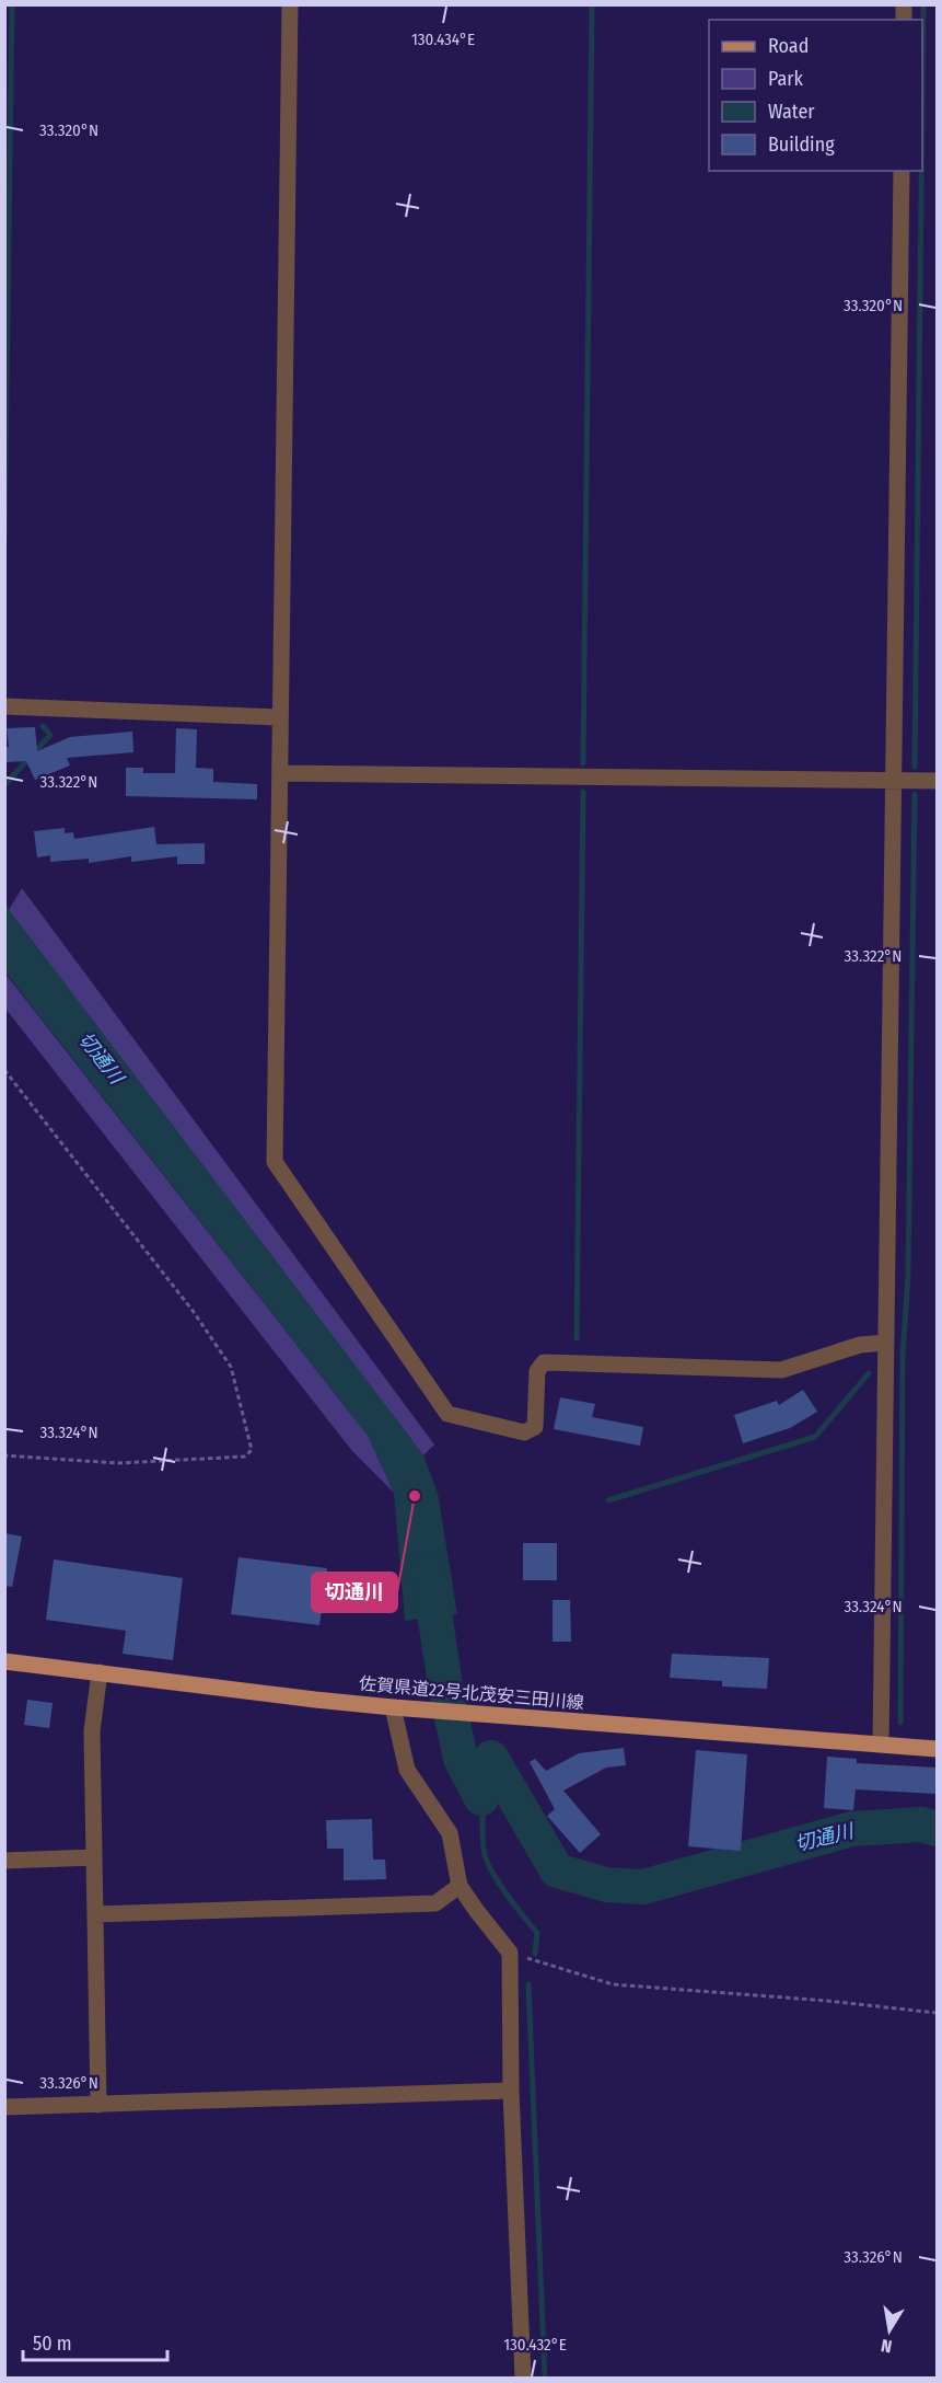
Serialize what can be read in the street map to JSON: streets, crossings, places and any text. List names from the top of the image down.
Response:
{
  "streets": {
    "main road": ["佐賀県道22号北茂安三田川線"]
  },
  "water": ["切通川"],
  "places": ["切通川"],
  "legend": [
    "Road",
    "Park",
    "Water",
    "Building"
  ],
  "scale_bar": "50 m",
  "north": "bottom",
  "coordinates": [
    "130.434°E",
    "33.320°N",
    "33.322°N",
    "33.324°N",
    "33.326°N",
    "130.432°E"
  ]
}
